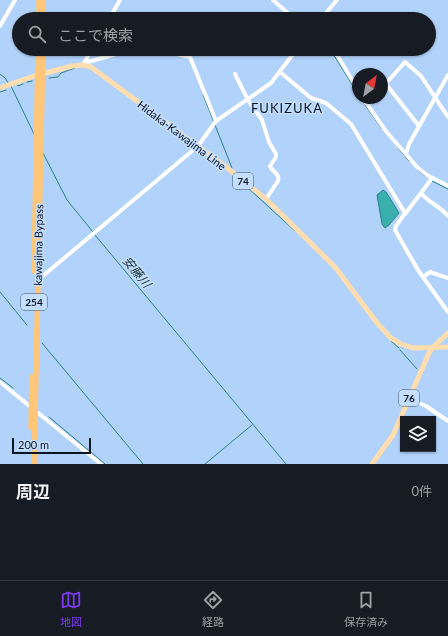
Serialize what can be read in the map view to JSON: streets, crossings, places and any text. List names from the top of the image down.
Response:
{
  "streets": {
    "highway": ["kawajima Bypass", "254"],
    "main road": ["Hidaka-Kawajima Line", "74", "76"]
  },
  "crossings": [
    ["Hidaka-Kawajima Line", "76"]
  ],
  "districts": ["FUKIZUKA"],
  "water": ["安藤川"],
  "scale_bar": "200 m",
  "north": "top right",
  "page": {
    "search": "ここで検索",
    "scale": "200 m",
    "heading": ["周辺", "0件"],
    "nav": ["地図", "経路", "保存済み"]
  }
}
